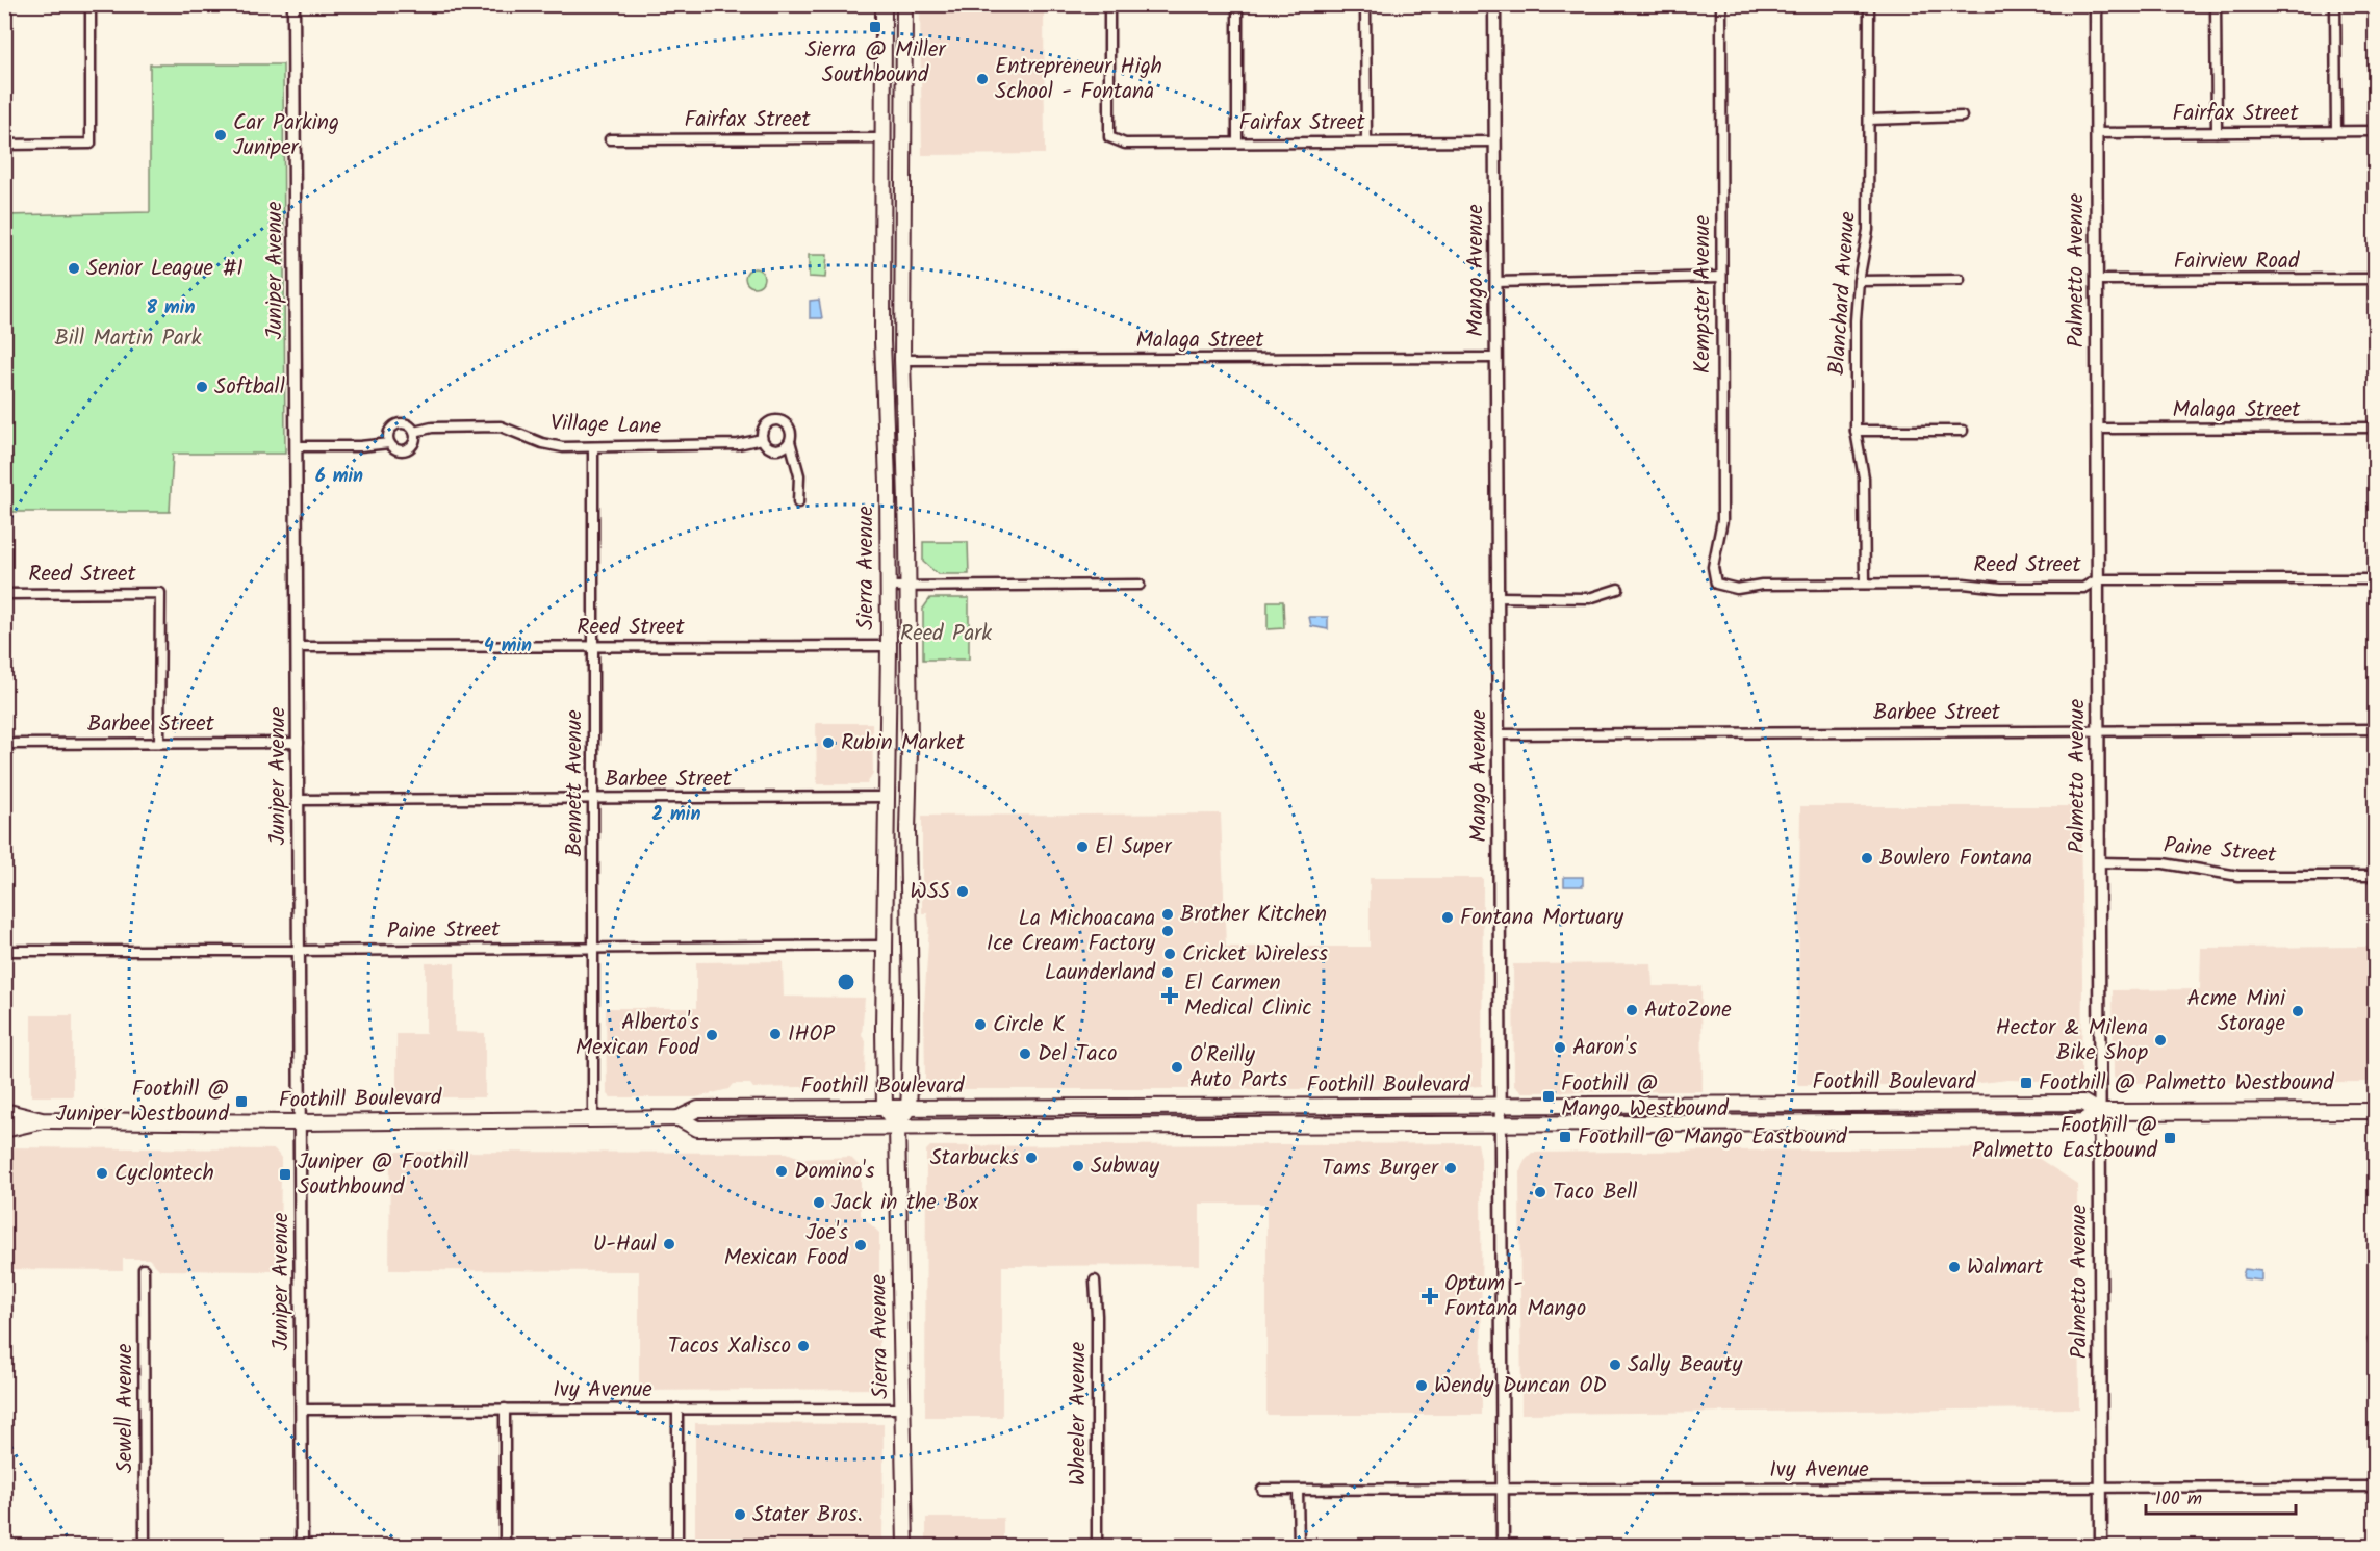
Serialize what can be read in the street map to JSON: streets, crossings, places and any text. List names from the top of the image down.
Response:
{
  "streets": {
    "main road": ["Sierra Avenue", "Foothill Boulevard"],
    "street": [
      "Fairfax Street",
      "Fairview Road",
      "Juniper Avenue",
      "Mango Avenue",
      "Palmetto Avenue",
      "Blanchard Avenue",
      "Kempster Avenue",
      "Malaga Street",
      "Village Lane",
      "Reed Street",
      "Barbee Street",
      "Bennett Avenue",
      "Paine Street",
      "Ivy Avenue",
      "Sewell Avenue",
      "Wheeler Avenue"
    ]
  },
  "crossings": [
    ["Fairfax Street", "Mango Avenue"],
    ["Fairfax Street", "Palmetto Avenue"],
    ["Fairfax Street", "Sierra Avenue"],
    ["Fairview Road", "Palmetto Avenue"],
    ["Juniper Avenue", "Reed Street"],
    ["Juniper Avenue", "Barbee Street"],
    ["Juniper Avenue", "Paine Street"],
    ["Juniper Avenue", "Foothill Boulevard"],
    ["Juniper Avenue", "Ivy Avenue"],
    ["Mango Avenue", "Malaga Street"],
    ["Mango Avenue", "Barbee Street"],
    ["Mango Avenue", "Foothill Boulevard"],
    ["Mango Avenue", "Ivy Avenue"],
    ["Palmetto Avenue", "Malaga Street"],
    ["Palmetto Avenue", "Reed Street"],
    ["Palmetto Avenue", "Barbee Street"],
    ["Palmetto Avenue", "Paine Street"],
    ["Palmetto Avenue", "Foothill Boulevard"],
    ["Palmetto Avenue", "Ivy Avenue"],
    ["Blanchard Avenue", "Reed Street"],
    ["Kempster Avenue", "Reed Street"],
    ["Malaga Street", "Sierra Avenue"],
    ["Village Lane", "Bennett Avenue"],
    ["Reed Street", "Sierra Avenue"],
    ["Reed Street", "Barbee Street"],
    ["Reed Street", "Bennett Avenue"],
    ["Sierra Avenue", "Barbee Street"],
    ["Sierra Avenue", "Paine Street"],
    ["Sierra Avenue", "Foothill Boulevard"],
    ["Sierra Avenue", "Ivy Avenue"],
    ["Barbee Street", "Bennett Avenue"],
    ["Bennett Avenue", "Paine Street"],
    ["Bennett Avenue", "Foothill Boulevard"]
  ],
  "parks": ["Bill Martin Park", "Reed Park"],
  "places": {
    "transit": [
      "Sierra @ Miller Southbound",
      "Foothill @ Palmetto Westbound",
      "Foothill @ Mango Westbound",
      "Foothill @ Juniper Westbound",
      "Foothill @ Mango Eastbound",
      "Foothill @ Palmetto Eastbound",
      "Juniper @ Foothill Southbound"
    ],
    "other": [
      "Entrepreneur High School - Fontana",
      "Car Parking Juniper",
      "Senior League #1",
      "Softball",
      "Rubin Market",
      "El Super",
      "Bowlero Fontana",
      "WSS",
      "Brother Kitchen",
      "Fontana Mortuary",
      "La Michoacana Ice Cream Factory",
      "Cricket Wireless",
      "Launderland",
      "AutoZone",
      "Acme Mini Storage",
      "Circle K",
      "IHOP",
      "Alberto's Mexican Food",
      "Hector & Milena Bike Shop",
      "Aaron's",
      "Del Taco",
      "O'Reilly Auto Parts",
      "Starbucks",
      "Subway",
      "Tams Burger",
      "Domino's",
      "Cyclontech",
      "Taco Bell",
      "Jack in the Box",
      "U-Haul",
      "Joe's Mexican Food",
      "Walmart",
      "Tacos Xalisco",
      "Sally Beauty",
      "Wendy Duncan OD",
      "Stater Bros."
    ],
    "health": ["El Carmen Medical Clinic", "Optum - Fontana Mango"]
  },
  "scale_bar": "100 m",
  "rings": [
    "8 min",
    "6 min",
    "4 min",
    "2 min"
  ]
}
